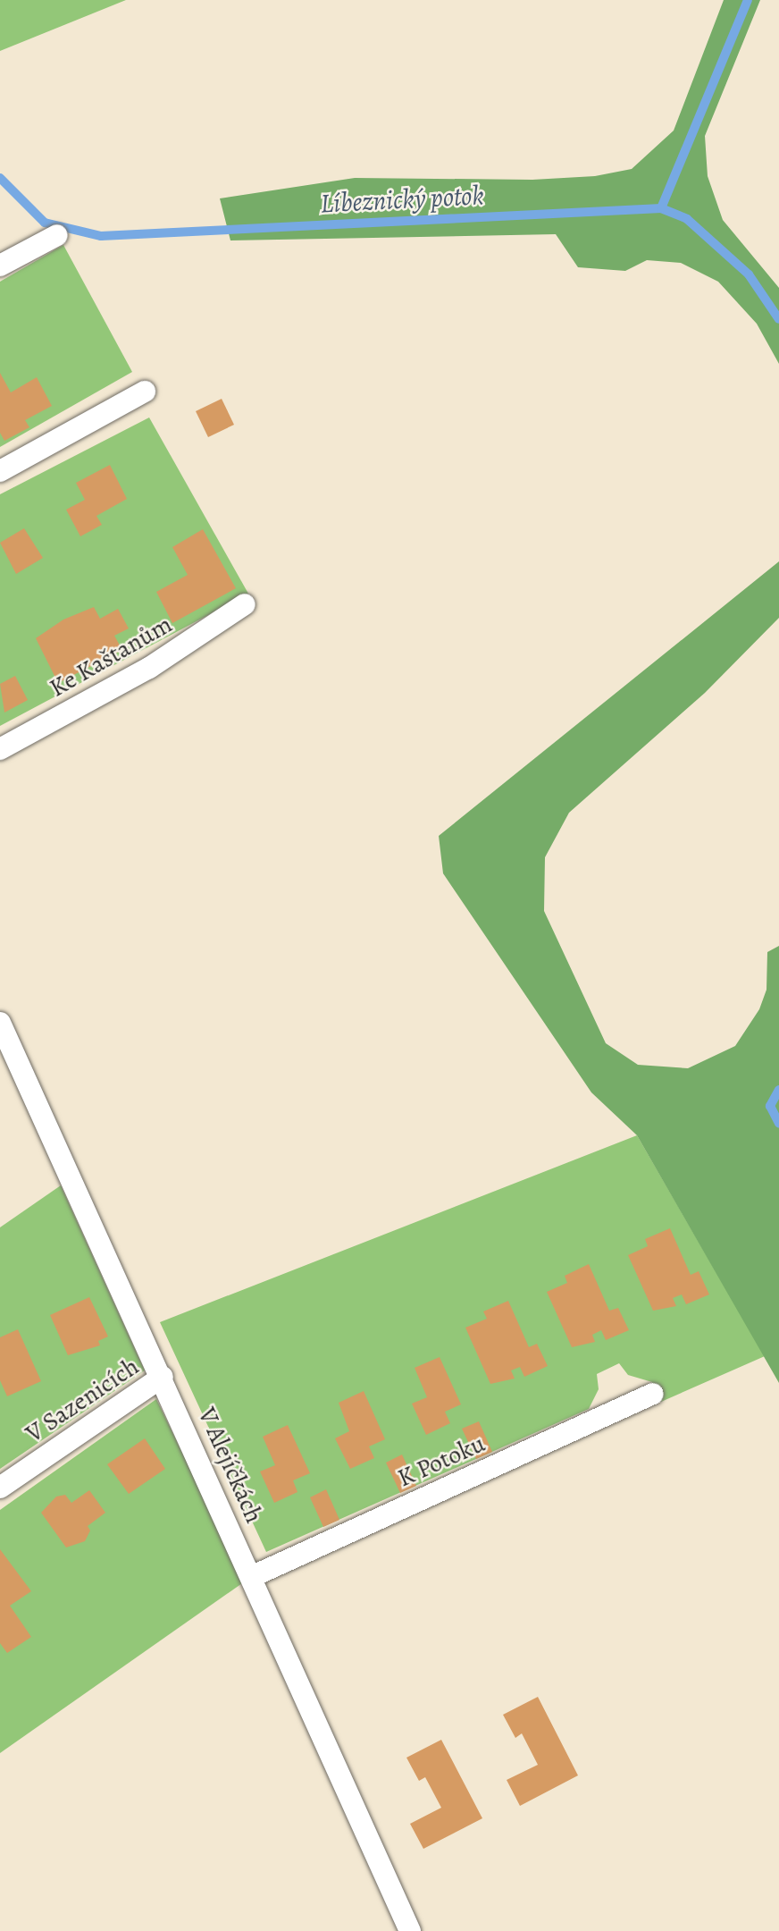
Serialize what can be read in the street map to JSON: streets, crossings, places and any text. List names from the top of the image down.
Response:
{
  "streets": {
    "street": [
      "Ke Kaštanům",
      "V Sazenicích",
      "K Potoku",
      "V Alejíčkách"
    ]
  },
  "crossings": [
    ["V Sazenicích", "V Alejíčkách"],
    ["K Potoku", "V Alejíčkách"]
  ],
  "water": ["Líbeznický potok"]
}
